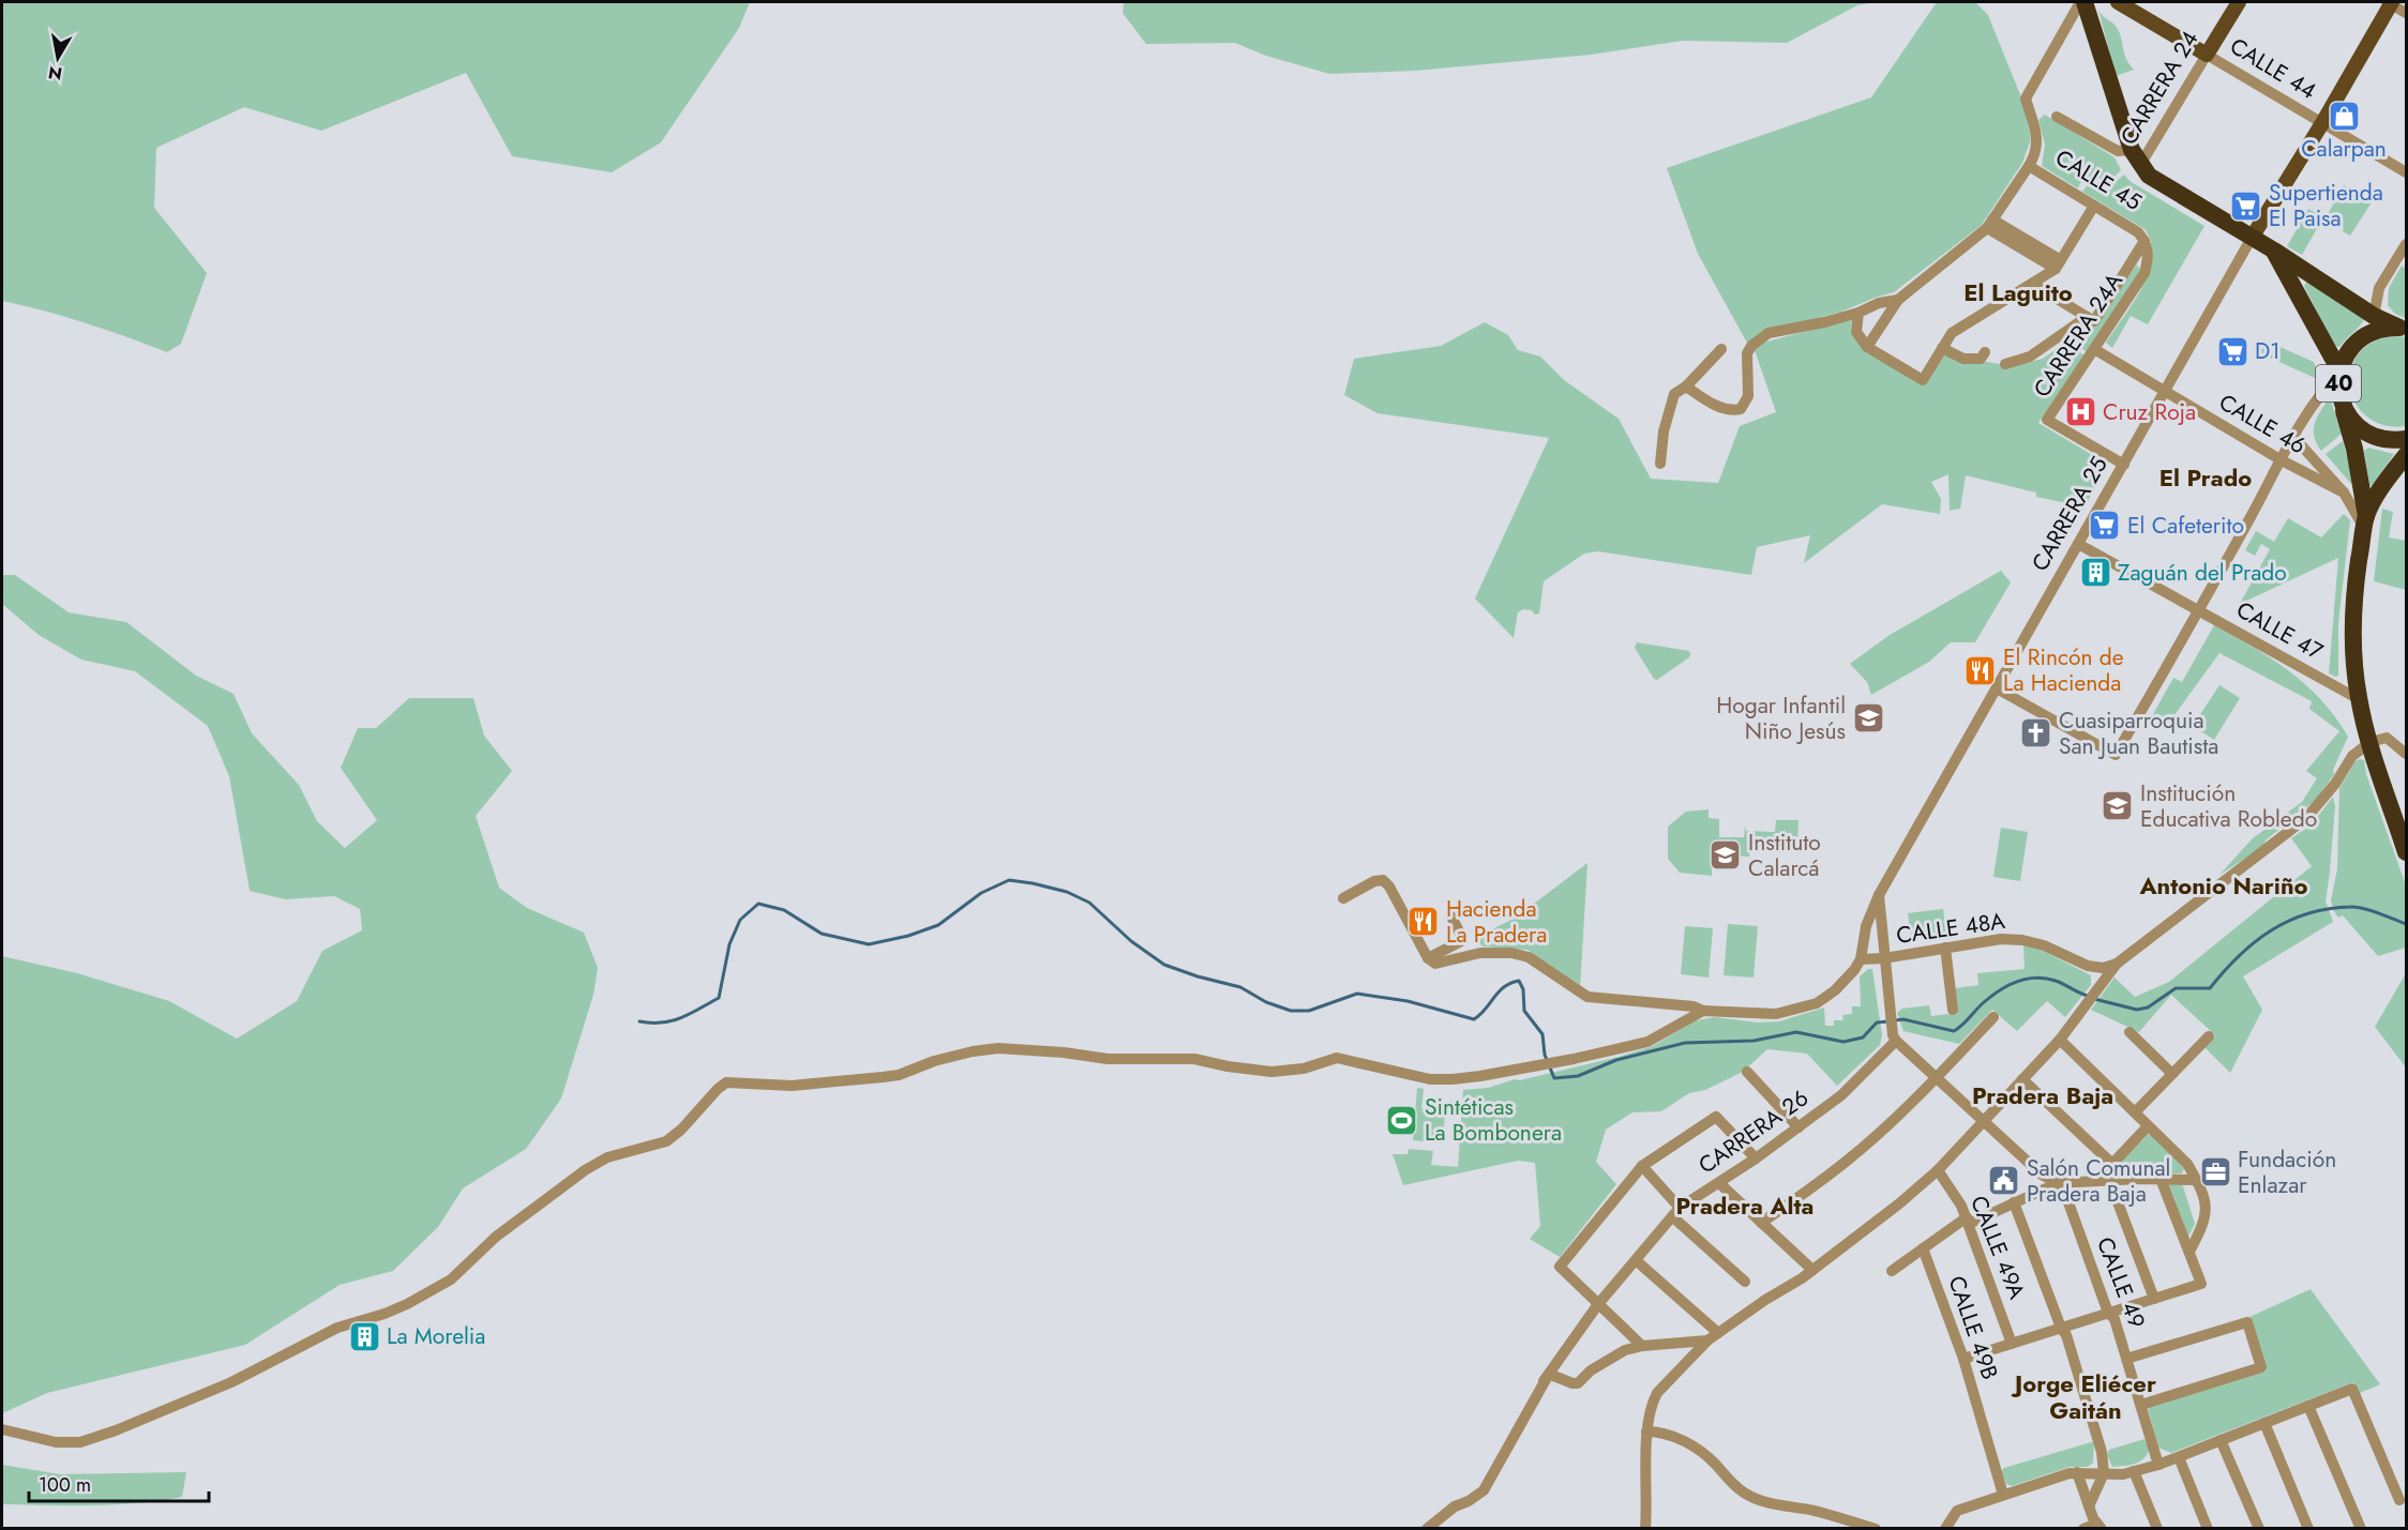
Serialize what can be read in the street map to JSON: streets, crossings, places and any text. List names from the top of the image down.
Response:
{
  "streets": {
    "highway": ["CALLE 45", "40"],
    "main road": ["CALLE 44", "CARRERA 24", "CARRERA 25"],
    "street": [
      "CARRERA 24A",
      "CALLE 46",
      "CALLE 47",
      "CALLE 48A",
      "CARRERA 26",
      "CALLE 49A",
      "CALLE 49",
      "CALLE 49B"
    ]
  },
  "crossings": [
    ["CALLE 44", "CARRERA 24"],
    ["CALLE 44", "CARRERA 25"],
    ["CARRERA 24", "CALLE 45"],
    ["CALLE 45", "CARRERA 24A"],
    ["CALLE 45", "40"],
    ["CALLE 45", "CARRERA 25"],
    ["CARRERA 24A", "CALLE 46"],
    ["CARRERA 24A", "CARRERA 25"],
    ["40", "CALLE 46"],
    ["40", "CALLE 47"],
    ["CALLE 46", "CARRERA 25"],
    ["CARRERA 25", "CALLE 47"],
    ["CARRERA 25", "CALLE 48A"],
    ["CARRERA 26", "CALLE 49"]
  ],
  "districts": [
    "El Laguito",
    "El Prado",
    "Antonio Nariño",
    "Pradera Baja",
    "Pradera Alta",
    "Jorge Eliécer Gaitán"
  ],
  "places": {
    "shop": ["Calarpan"],
    "supermarket": ["Supertienda El Paisa", "D1", "El Cafeterito"],
    "hospital": ["Cruz Roja"],
    "building": ["Zaguán del Prado", "La Morelia"],
    "restaurant": ["El Rincón de La Hacienda", "Hacienda La Pradera"],
    "school or university": ["Hogar Infantil Niño Jesús", "Institución Educativa Robledo", "Instituto Calarcá"],
    "church": ["Cuasiparroquia San Juan Bautista"],
    "sports": ["Sintéticas La Bombonera"],
    "office": ["Fundación Enlazar"],
    "public building": ["Salón Comunal Pradera Baja"]
  },
  "scale_bar": "100 m",
  "north": "bottom"
}
